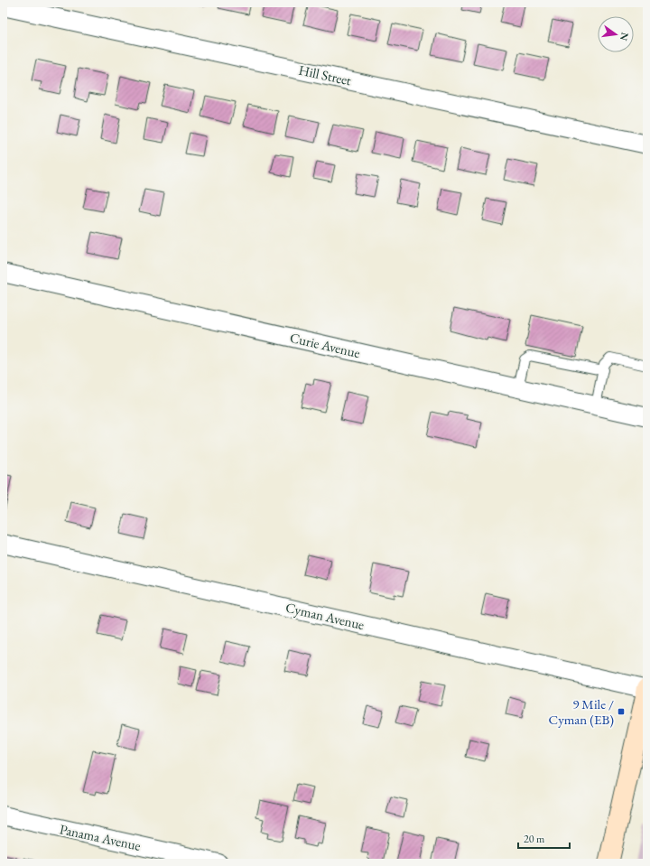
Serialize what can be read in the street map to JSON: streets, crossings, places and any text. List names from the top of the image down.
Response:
{
  "streets": {
    "street": [
      "Hill Street",
      "Curie Avenue",
      "Cyman Avenue",
      "Panama Avenue"
    ]
  },
  "places": {
    "transit": ["9 Mile / Cyman (EB)"]
  },
  "scale_bar": "20 m",
  "north": "right"
}
